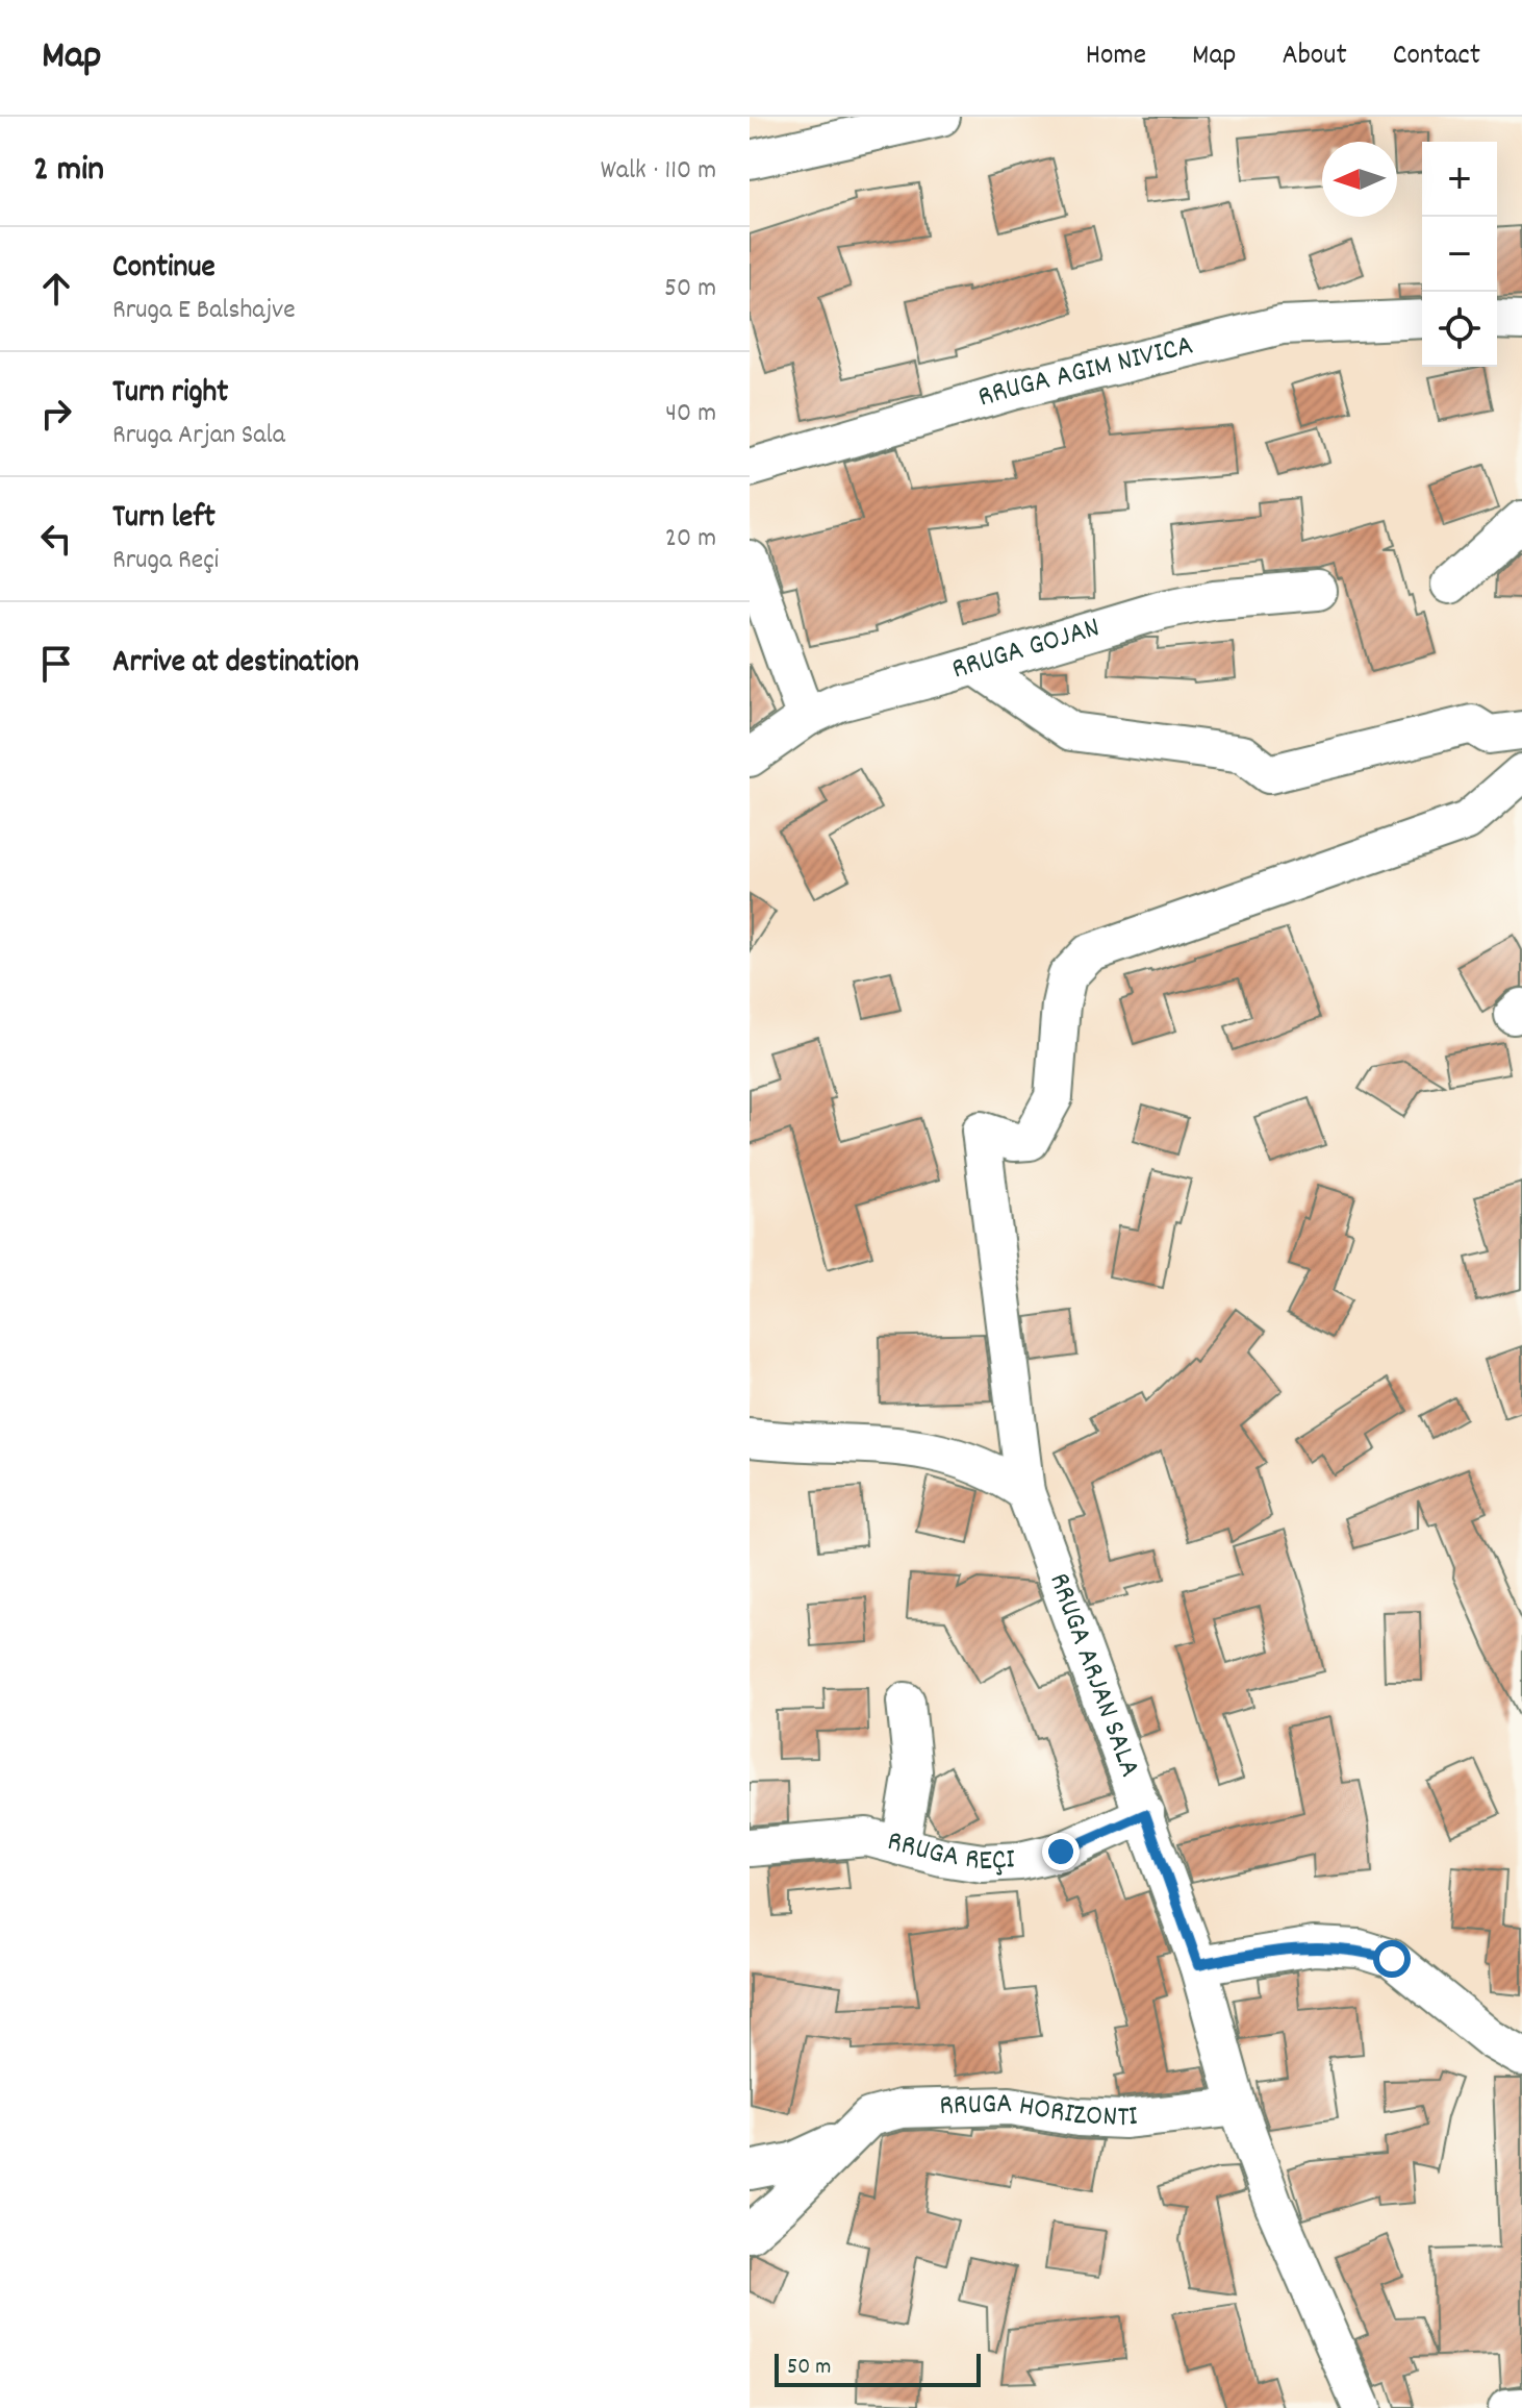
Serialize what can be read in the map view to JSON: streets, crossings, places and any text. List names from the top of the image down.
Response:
{
  "streets": {
    "street": [
      "RRUGA AGIM NIVICA",
      "RRUGA GOJAN",
      "RRUGA ARJAN SALA",
      "RRUGA REÇI",
      "RRUGA HORIZONTI"
    ]
  },
  "crossings": [
    ["RRUGA ARJAN SALA", "RRUGA REÇI"],
    ["RRUGA ARJAN SALA", "RRUGA HORIZONTI"]
  ],
  "scale_bar": "50 m",
  "north": "left",
  "page": {
    "header": "Map",
    "nav": [
      "Home",
      "Map",
      "About",
      "Contact"
    ],
    "heading": ["2 min", "Walk · 110 m"],
    "map_buttons": ["+", "−"],
    "list": [
      ["Continue", "Rruga E Balshajve", "50 m"],
      ["Turn right", "Rruga Arjan Sala", "40 m"],
      ["Turn left", "Rruga Reçi", "20 m"],
      "Arrive at destination"
    ],
    "scale": "50 m"
  }
}
